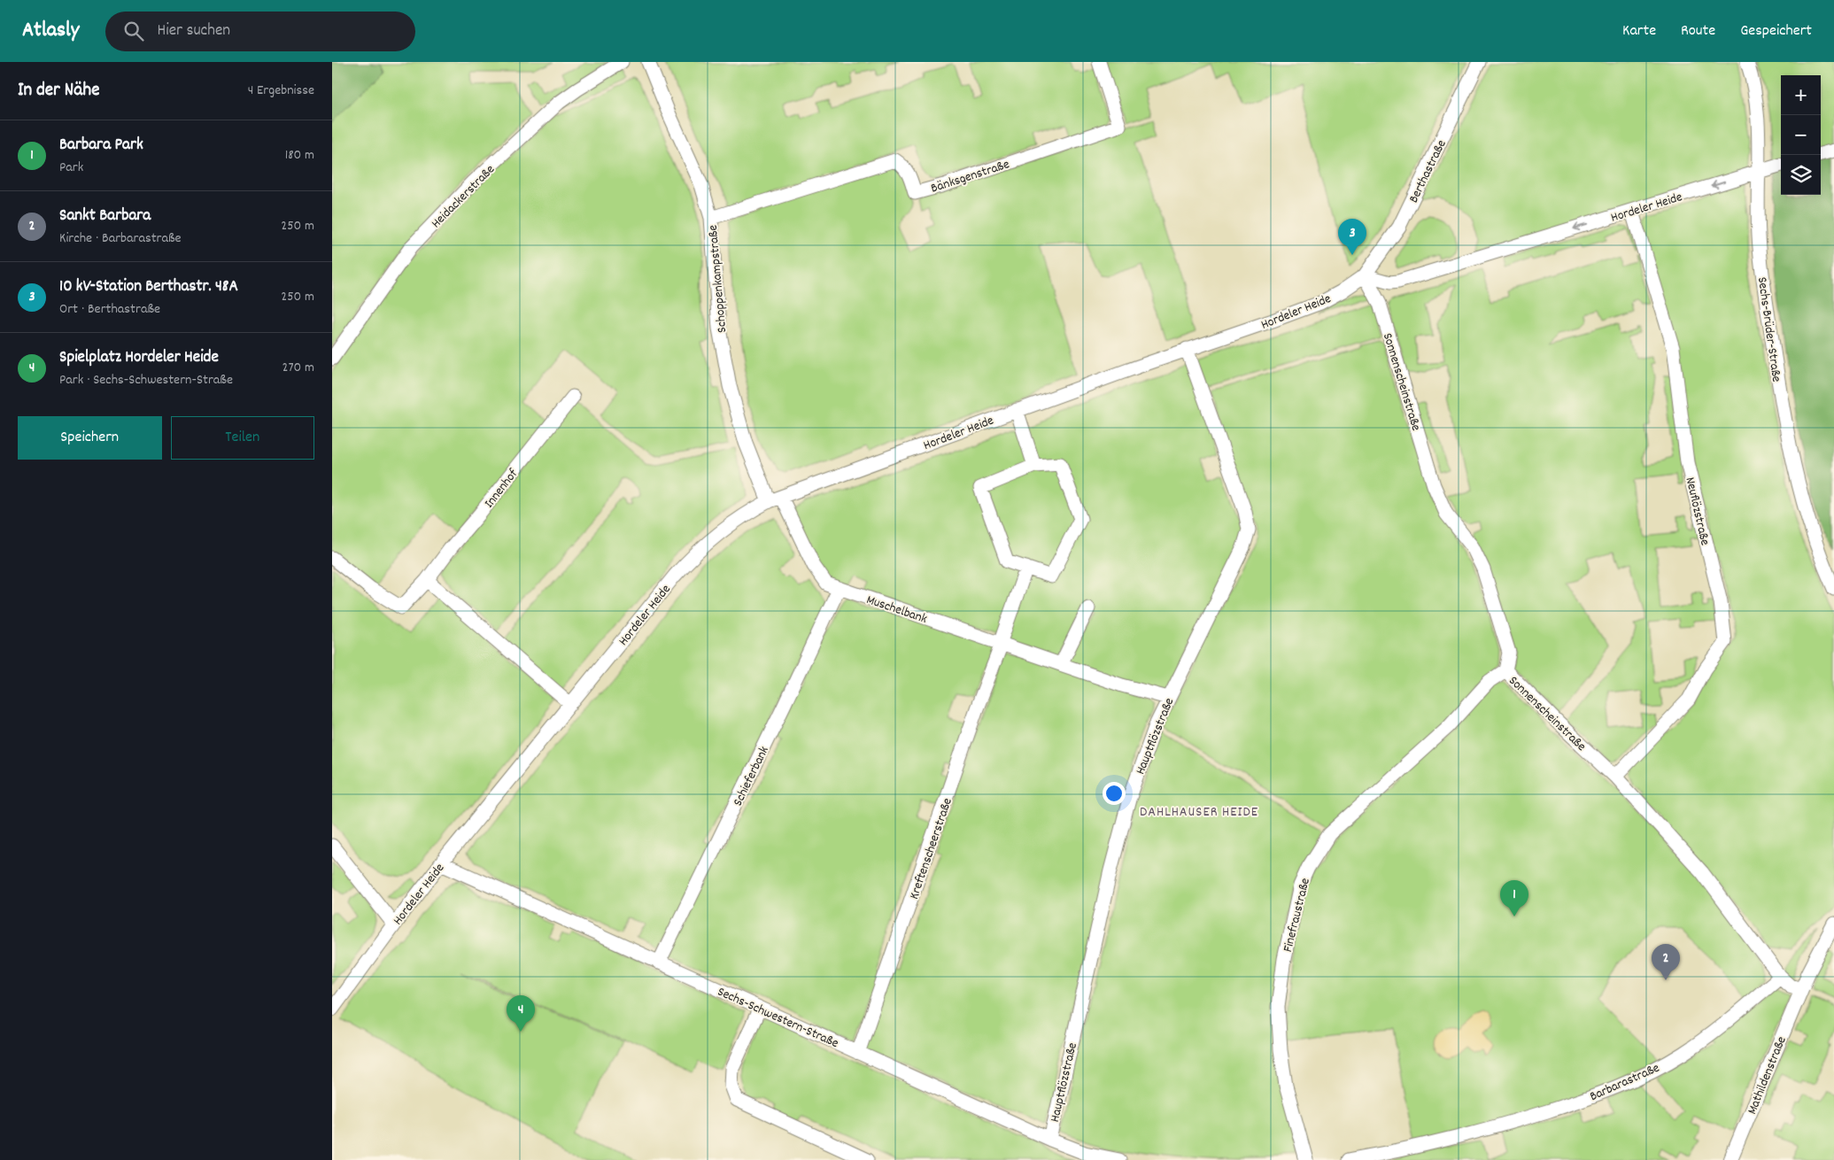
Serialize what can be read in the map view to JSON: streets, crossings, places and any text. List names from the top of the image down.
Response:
{
  "streets": {
    "street": [
      "Berthastraße",
      "Bänksgenstraße",
      "Heidackerstraße",
      "Hordeler Heide",
      "Schoppenkampstraße",
      "Sechs-Brüder-Straße",
      "Sonnenscheinstraße",
      "Innenhof",
      "Neuflözstraße",
      "Muschelbank",
      "Hauptflözstraße",
      "Schieferbank",
      "Kreftenscheerstraße",
      "Finefraustraße",
      "Sechs-Schwestern-Straße",
      "Mathildenstraße",
      "Barbarastraße"
    ]
  },
  "crossings": [
    ["Berthastraße", "Hordeler Heide"],
    ["Berthastraße", "Sonnenscheinstraße"],
    ["Bänksgenstraße", "Schoppenkampstraße"],
    ["Hordeler Heide", "Schoppenkampstraße"],
    ["Hordeler Heide", "Sechs-Brüder-Straße"],
    ["Hordeler Heide", "Sonnenscheinstraße"],
    ["Hordeler Heide", "Neuflözstraße"],
    ["Hordeler Heide", "Muschelbank"],
    ["Hordeler Heide", "Hauptflözstraße"],
    ["Hordeler Heide", "Sechs-Schwestern-Straße"],
    ["Schoppenkampstraße", "Muschelbank"],
    ["Sonnenscheinstraße", "Neuflözstraße"],
    ["Sonnenscheinstraße", "Finefraustraße"],
    ["Sonnenscheinstraße", "Barbarastraße"],
    ["Muschelbank", "Hauptflözstraße"],
    ["Muschelbank", "Schieferbank"],
    ["Muschelbank", "Kreftenscheerstraße"],
    ["Hauptflözstraße", "Sechs-Schwestern-Straße"],
    ["Schieferbank", "Sechs-Schwestern-Straße"],
    ["Kreftenscheerstraße", "Sechs-Schwestern-Straße"]
  ],
  "districts": ["DAHLHAUSER HEIDE"],
  "page": {
    "header": "Atlasly",
    "search": "Hier suchen",
    "nav": ["Karte", "Route", "Gespeichert"],
    "heading": ["In der Nähe", "4 Ergebnisse"],
    "map_buttons": ["+", "−"],
    "list": [
      {
        "mark": "1",
        "name": "Barbara Park",
        "note": "Park",
        "value": "180 m"
      },
      {
        "mark": "2",
        "name": "Sankt Barbara",
        "note": "Kirche · Barbarastraße",
        "value": "250 m"
      },
      {
        "mark": "3",
        "name": "10 kV-Station Berthastr. 48A",
        "note": "Ort · Berthastraße",
        "value": "250 m"
      },
      {
        "mark": "4",
        "name": "Spielplatz Hordeler Heide",
        "note": "Park · Sechs-Schwestern-Straße",
        "value": "270 m"
      }
    ],
    "pins": [
      "3",
      "1",
      "2",
      "4"
    ],
    "buttons": ["Speichern", "Teilen"]
  }
}
